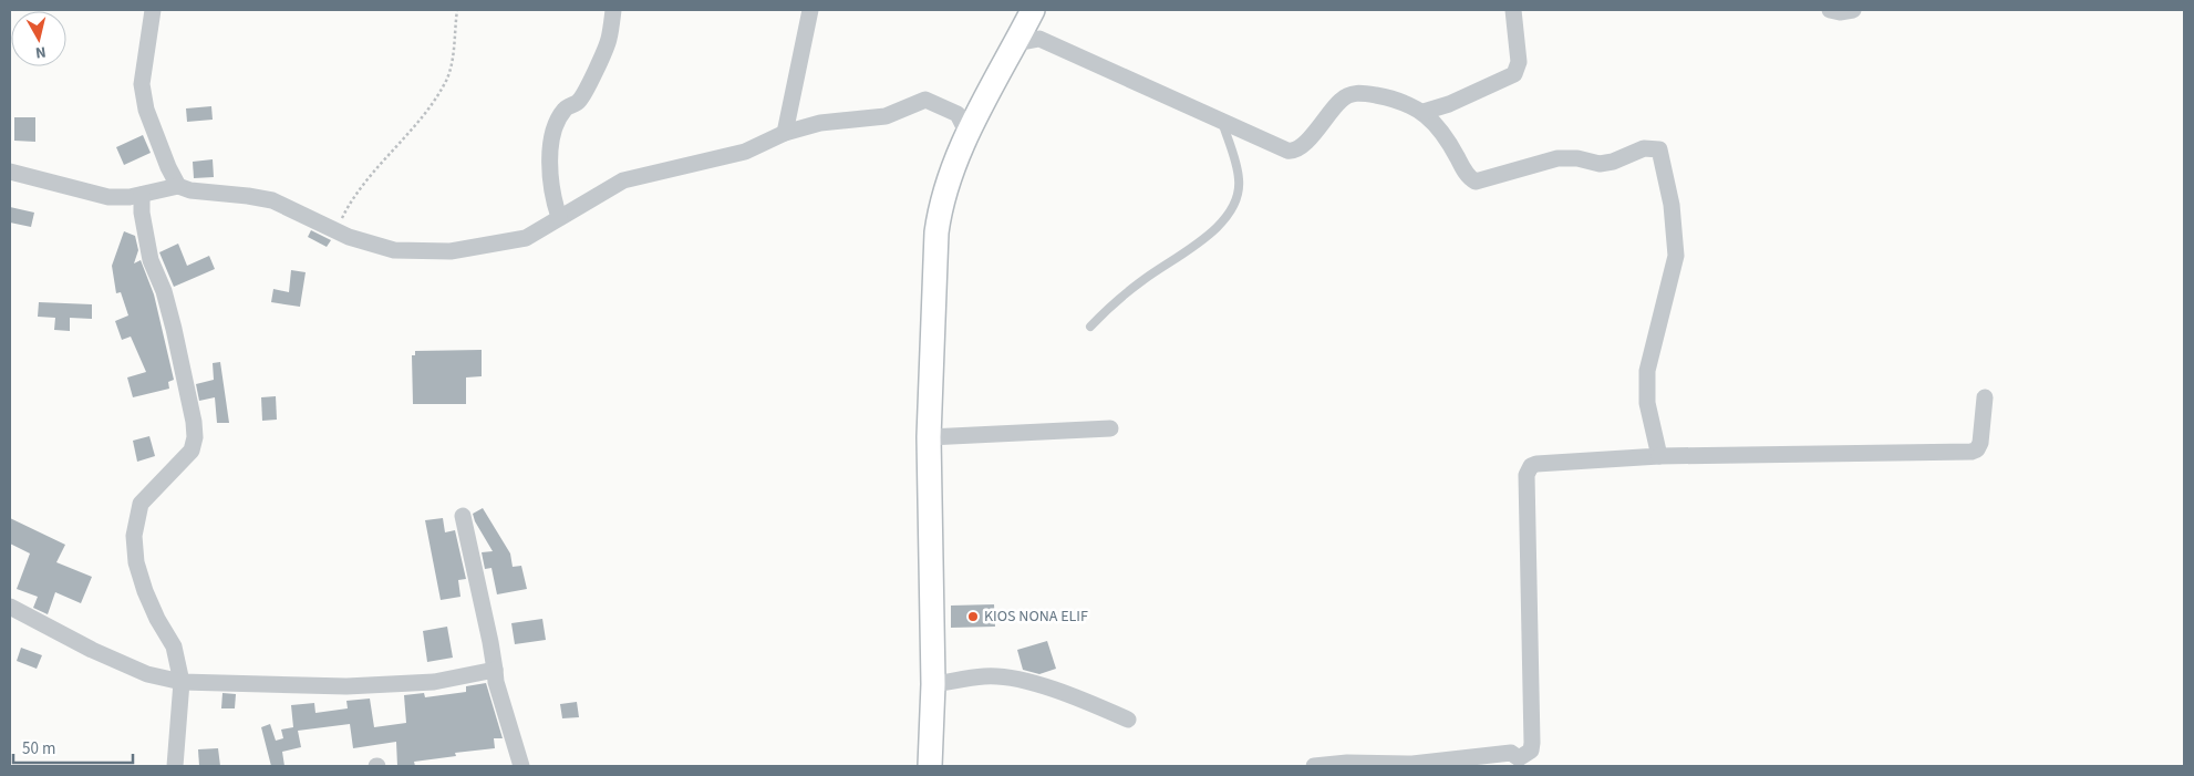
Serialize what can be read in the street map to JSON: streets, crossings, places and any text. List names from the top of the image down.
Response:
{
  "places": ["KIOS NONA ELIF"],
  "scale_bar": "50 m",
  "north": "bottom"
}
